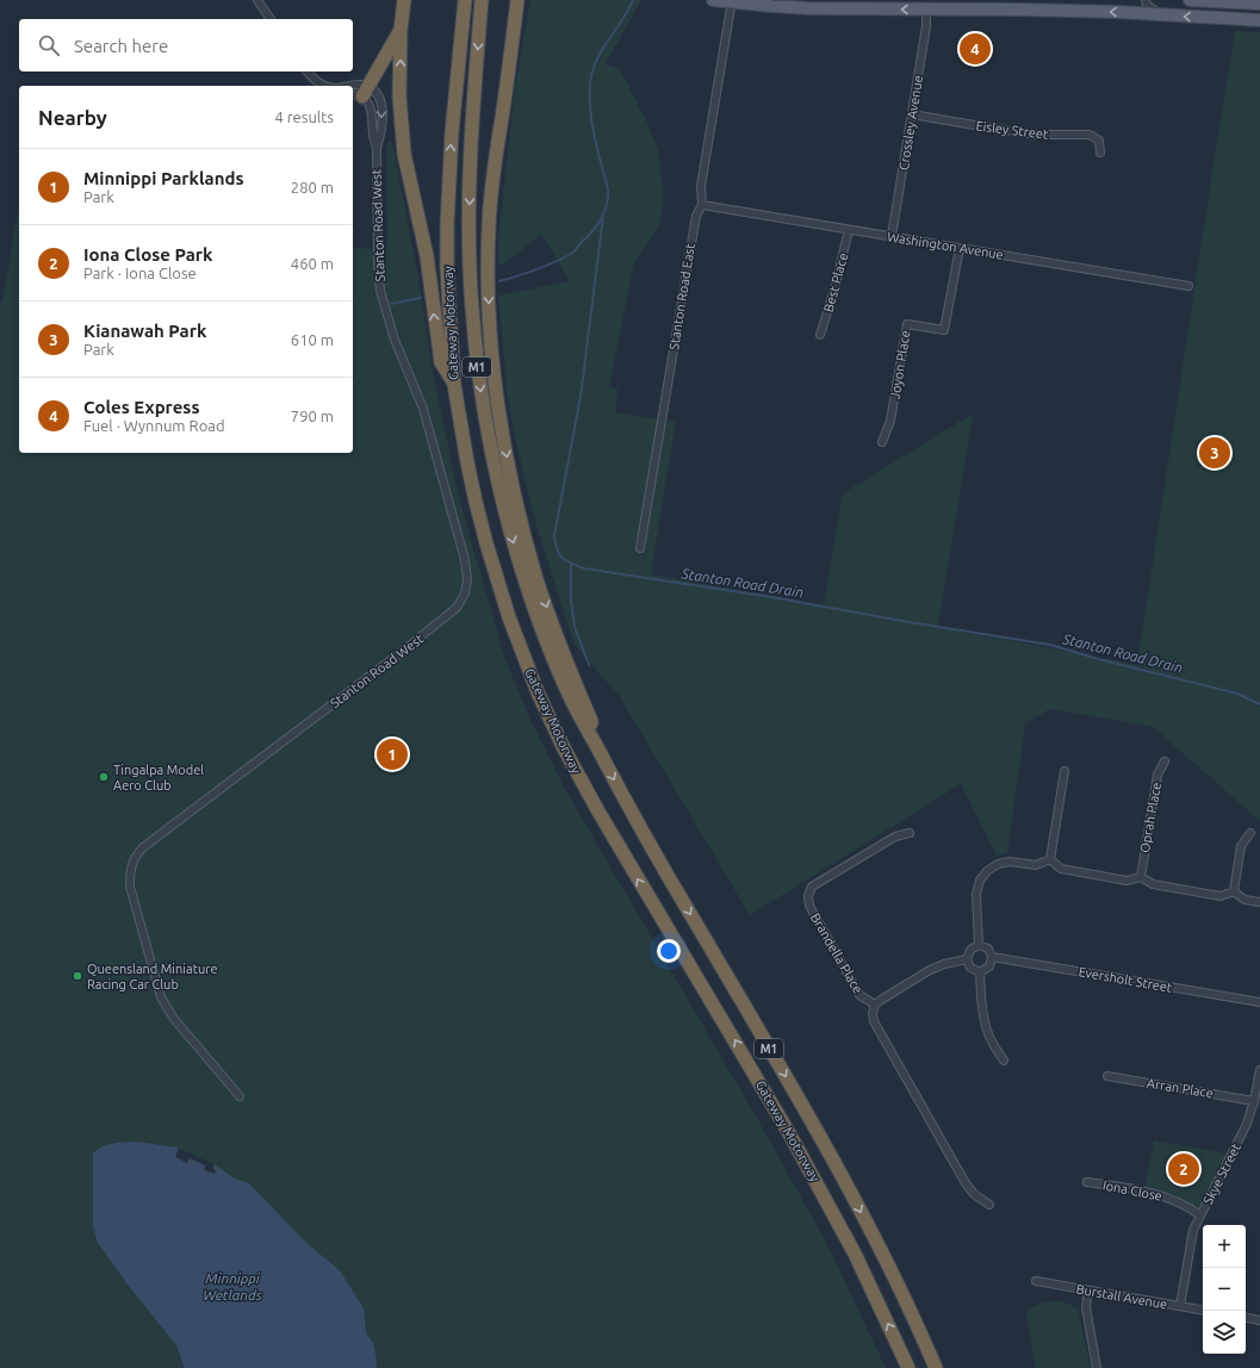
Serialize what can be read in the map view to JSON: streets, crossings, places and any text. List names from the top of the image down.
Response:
{
  "streets": {
    "highway": ["Gateway Motorway", "M1"],
    "street": [
      "Crossley Avenue",
      "Eisley Street",
      "Stanton Road West",
      "Washington Avenue",
      "Best Place",
      "Stanton Road East",
      "Joyon Place",
      "Oprah Place",
      "Brandella Place",
      "Eversholt Street",
      "Arran Place",
      "Skye Street",
      "Iona Close",
      "Burstall Avenue"
    ]
  },
  "crossings": [
    ["Crossley Avenue", "Eisley Street"],
    ["Crossley Avenue", "Washington Avenue"],
    ["Washington Avenue", "Best Place"],
    ["Washington Avenue", "Stanton Road East"],
    ["Washington Avenue", "Joyon Place"],
    ["Arran Place", "Skye Street"],
    ["Skye Street", "Iona Close"],
    ["Skye Street", "Burstall Avenue"]
  ],
  "water": ["Stanton Road Drain", "Minnippi Wetlands"],
  "places": ["Tingalpa Model Aero Club", "Queensland Miniature Racing Car Club"],
  "page": {
    "search": "Search here",
    "pins": [
      "4",
      "3",
      "1",
      "2"
    ],
    "heading": ["Nearby", "4 results"],
    "list": [
      {
        "mark": "1",
        "name": "Minnippi Parklands",
        "note": "Park",
        "value": "280 m"
      },
      {
        "mark": "2",
        "name": "Iona Close Park",
        "note": "Park · Iona Close",
        "value": "460 m"
      },
      {
        "mark": "3",
        "name": "Kianawah Park",
        "note": "Park",
        "value": "610 m"
      },
      {
        "mark": "4",
        "name": "Coles Express",
        "note": "Fuel · Wynnum Road",
        "value": "790 m"
      }
    ],
    "map_buttons": ["+", "−"]
  }
}
